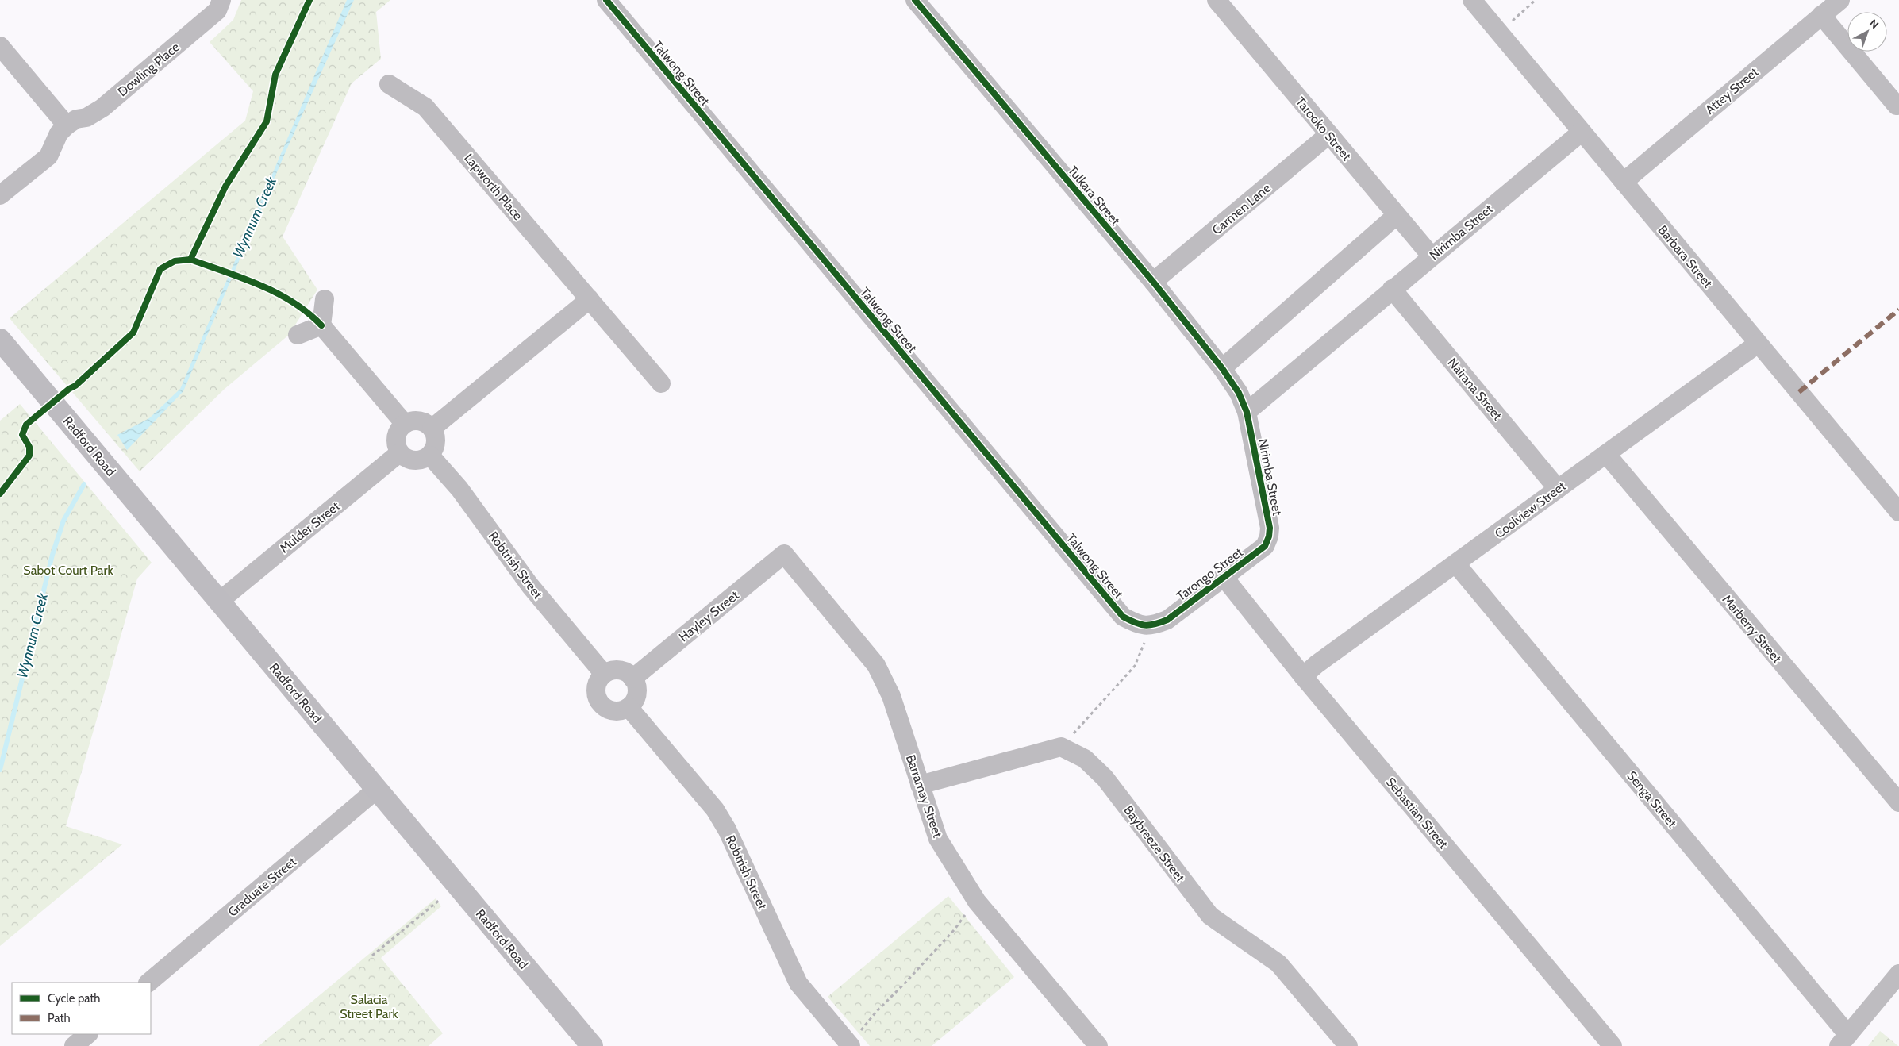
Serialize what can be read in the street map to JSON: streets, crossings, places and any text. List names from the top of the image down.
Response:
{
  "streets": {
    "street": [
      "Dowling Place",
      "Talwong Street",
      "Attey Street",
      "Tarooko Street",
      "Lapworth Place",
      "Tulkara Street",
      "Carmen Lane",
      "Nirimba Street",
      "Barbara Street",
      "Nairana Street",
      "Radford Road",
      "Coolview Street",
      "Mulder Street",
      "Robtrish Street",
      "Tarongo Street",
      "Hayley Street",
      "Marberry Street",
      "Barramay Street",
      "Senga Street",
      "Sebastian Street",
      "Baybreeze Street",
      "Graduate Street"
    ]
  },
  "crossings": [
    ["Talwong Street", "Tarongo Street"],
    ["Attey Street", "Barbara Street"],
    ["Tarooko Street", "Carmen Lane"],
    ["Tarooko Street", "Nirimba Street"],
    ["Tulkara Street", "Carmen Lane"],
    ["Tulkara Street", "Nirimba Street"],
    ["Nirimba Street", "Barbara Street"],
    ["Nirimba Street", "Nairana Street"],
    ["Nirimba Street", "Tarongo Street"],
    ["Barbara Street", "Coolview Street"],
    ["Nairana Street", "Coolview Street"],
    ["Radford Road", "Mulder Street"],
    ["Radford Road", "Graduate Street"],
    ["Coolview Street", "Marberry Street"],
    ["Coolview Street", "Senga Street"],
    ["Coolview Street", "Sebastian Street"],
    ["Mulder Street", "Robtrish Street"],
    ["Robtrish Street", "Hayley Street"],
    ["Tarongo Street", "Sebastian Street"],
    ["Hayley Street", "Barramay Street"]
  ],
  "water": ["Wynnum Creek"],
  "parks": ["Sabot Court Park", "Salacia Street Park"],
  "legend": ["Cycle path", "Path"],
  "north": "top right"
}
